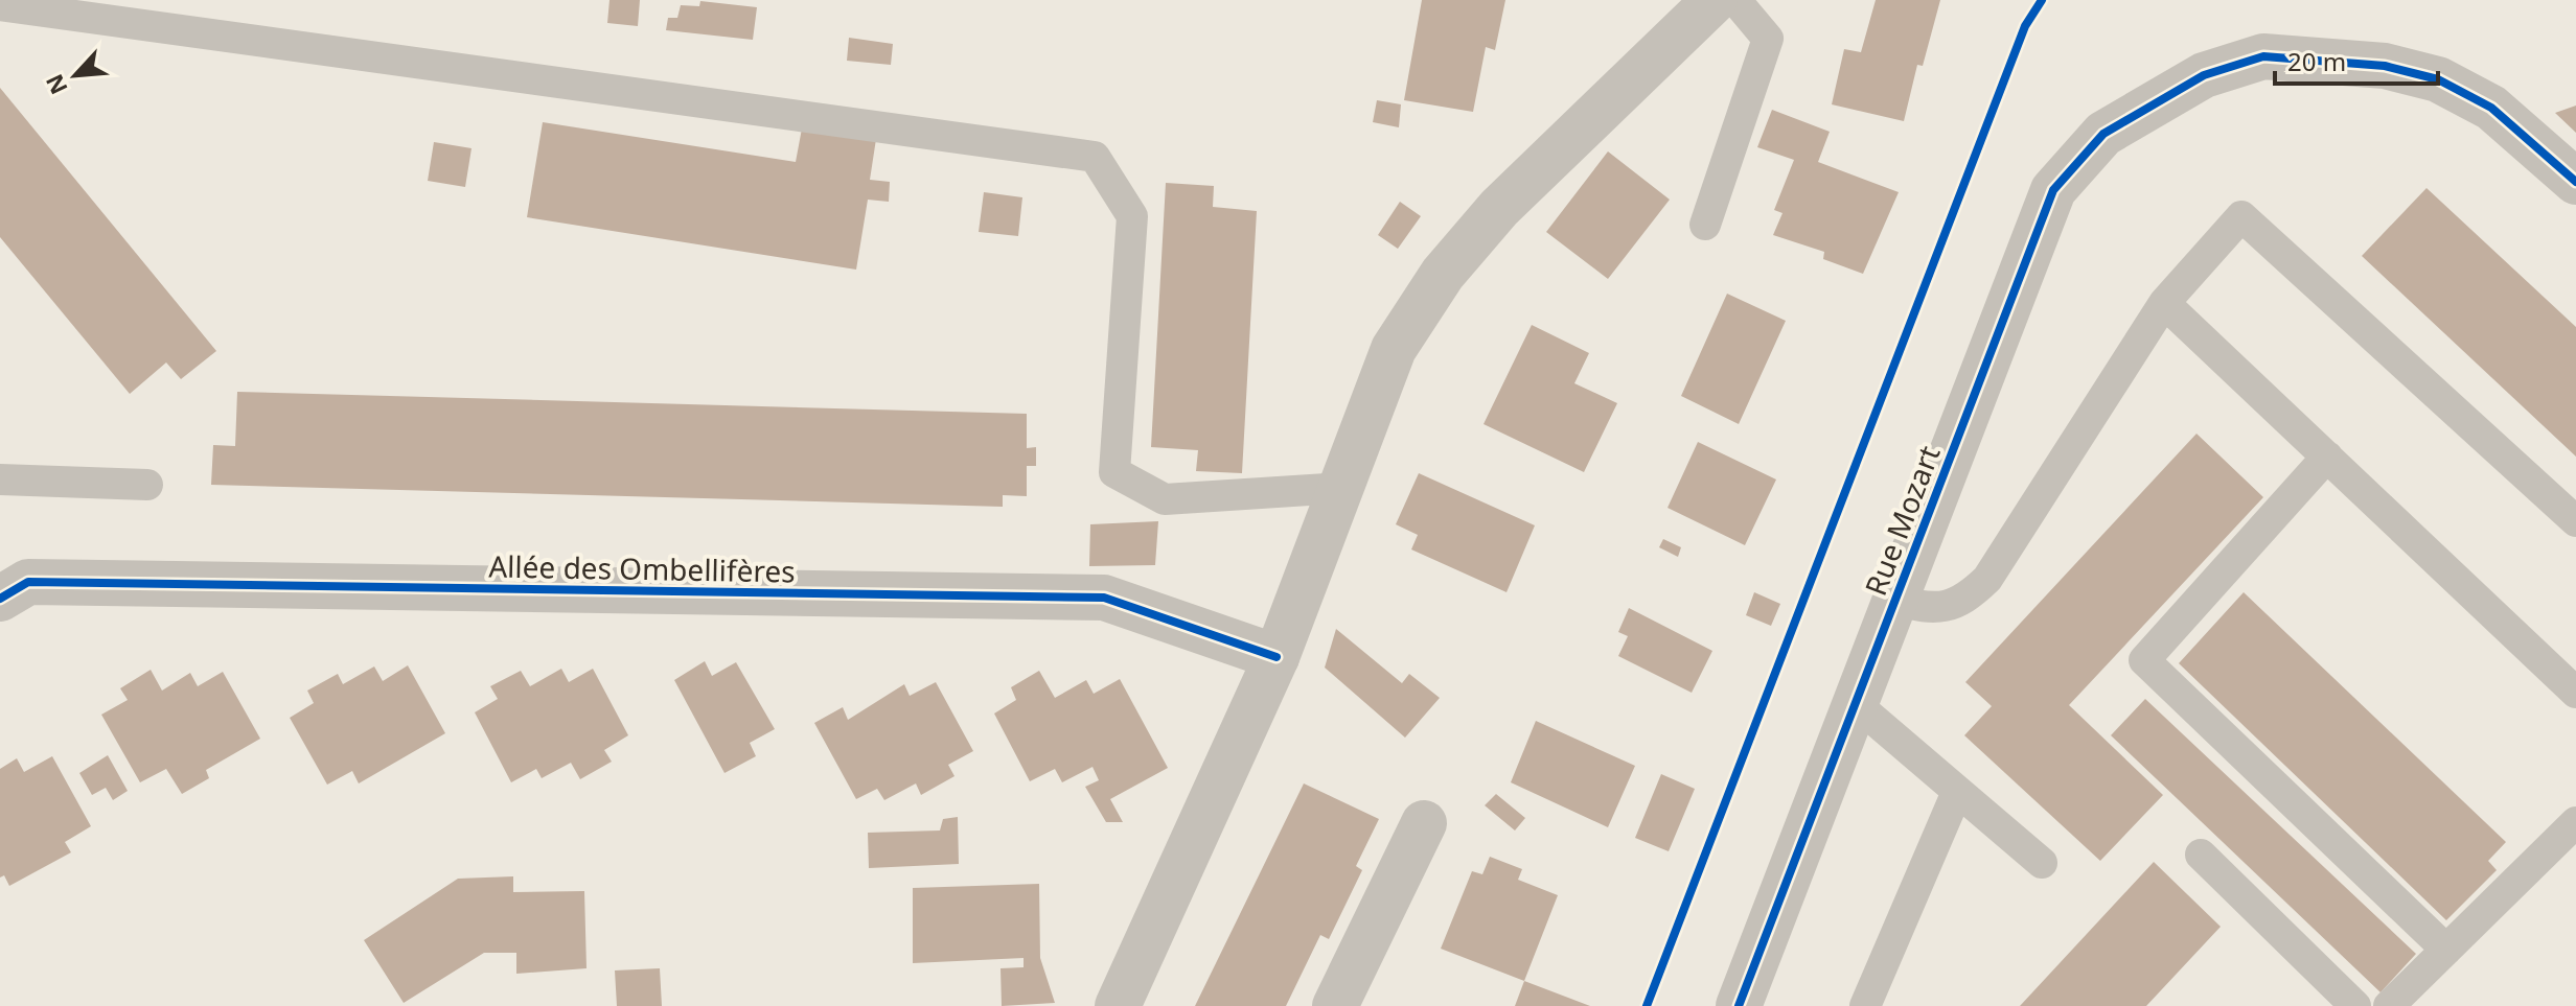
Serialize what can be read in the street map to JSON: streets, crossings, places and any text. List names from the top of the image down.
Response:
{
  "streets": {
    "street": ["Rue Mozart", "Allée des Ombellifères"]
  },
  "scale_bar": "20 m",
  "north": "bottom left"
}
